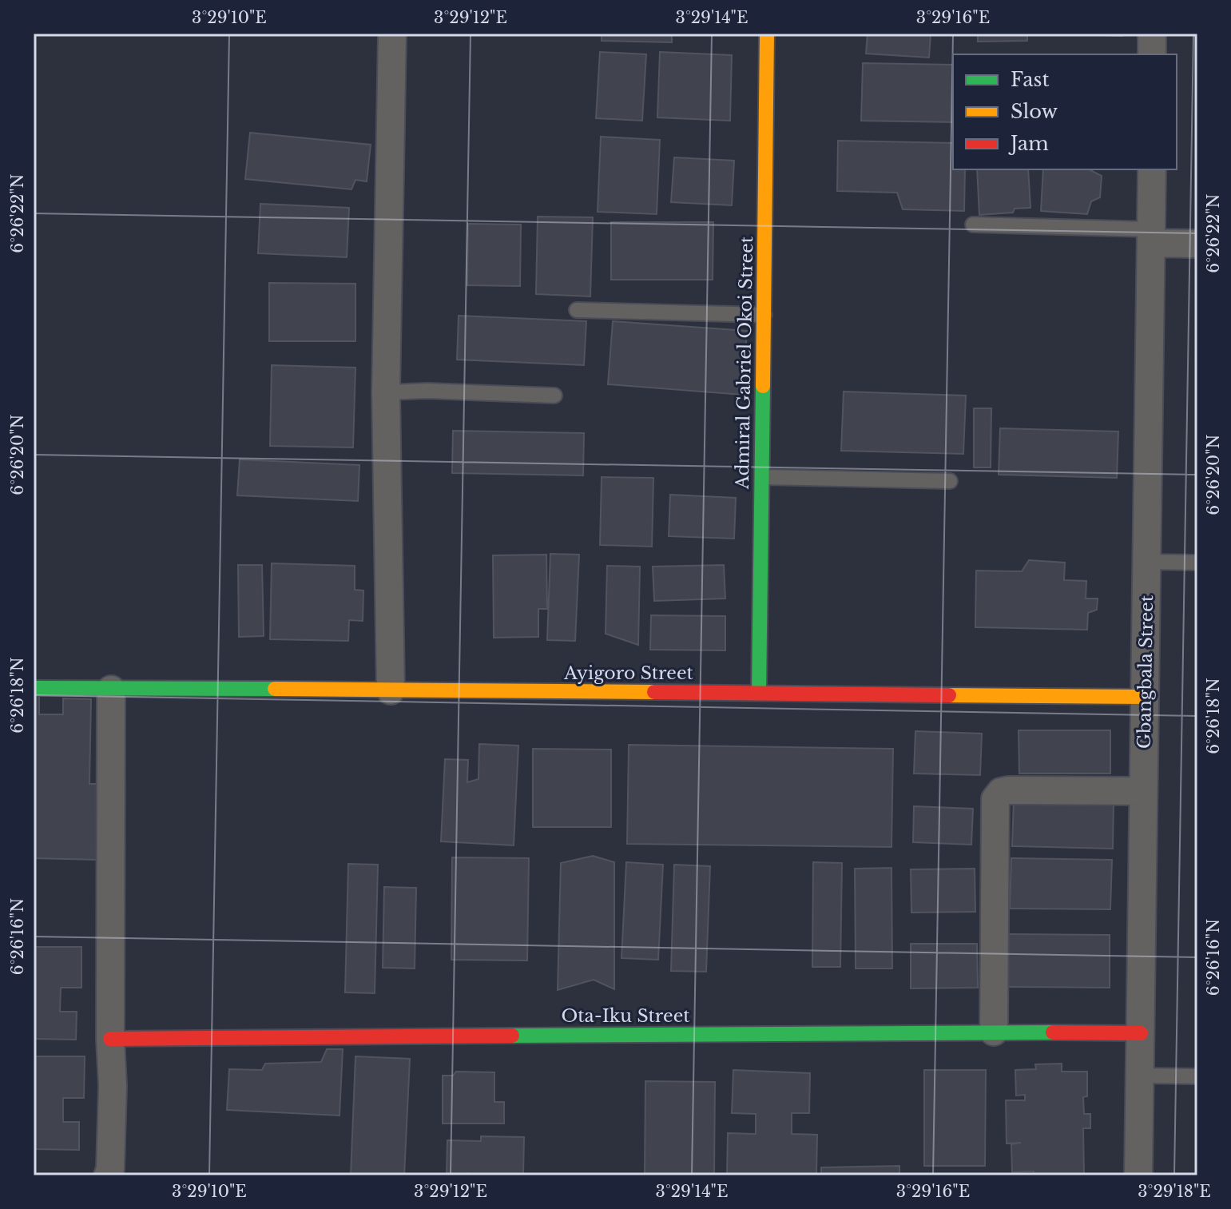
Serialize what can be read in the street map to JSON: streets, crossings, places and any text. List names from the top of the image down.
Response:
{
  "streets": {
    "street": [
      "Admiral Gabriel Okoi Street",
      "Gbangbala Street",
      "Ayigoro Street",
      "Ota-Iku Street"
    ]
  },
  "crossings": [
    ["Admiral Gabriel Okoi Street", "Ayigoro Street"],
    ["Gbangbala Street", "Ayigoro Street"],
    ["Gbangbala Street", "Ota-Iku Street"]
  ],
  "legend": ["Fast", "Slow", "Jam"],
  "coordinates": [
    "3°29'10\"E",
    "3°29'12\"E",
    "3°29'14\"E",
    "3°29'16\"E",
    "6°26'22\"N",
    "6°26'20\"N",
    "6°26'18\"N",
    "6°26'16\"N",
    "3°29'18\"E"
  ]
}
